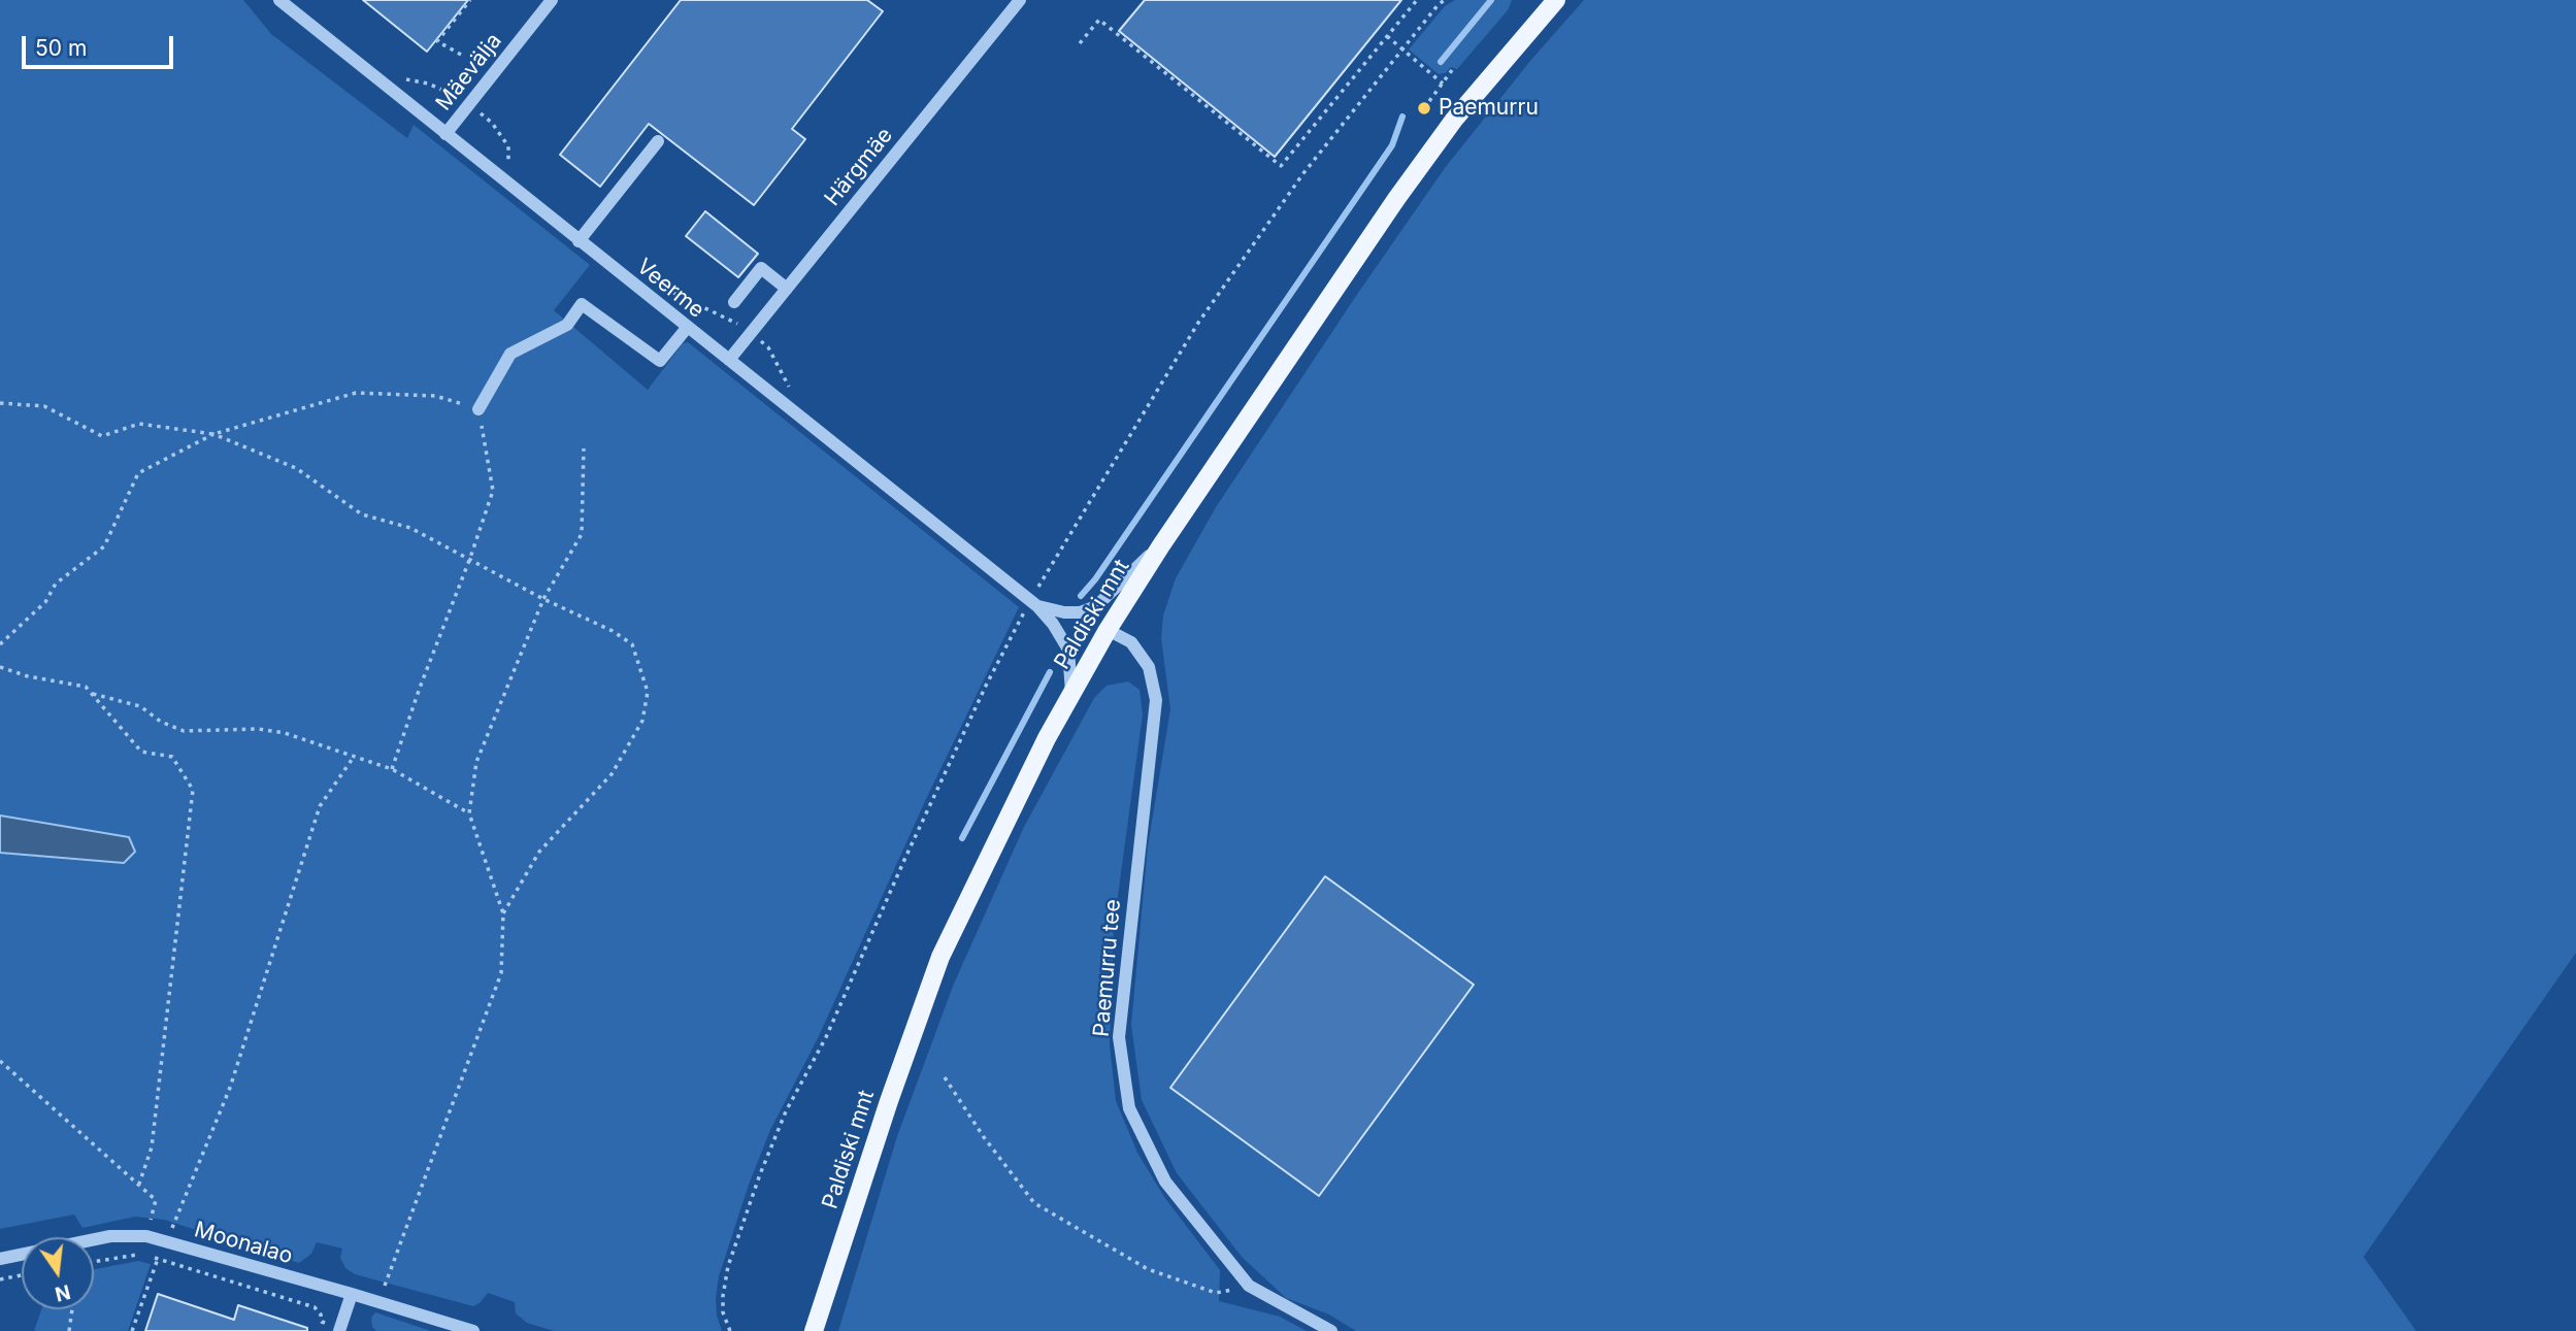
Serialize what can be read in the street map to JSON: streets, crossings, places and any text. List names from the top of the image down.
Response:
{
  "streets": {
    "main road": ["Paldiski mnt"],
    "street": [
      "Mäevälja",
      "Härgmäe",
      "Veerme",
      "Paemurru tee",
      "Moonalao"
    ]
  },
  "crossings": [
    ["Mäevälja", "Veerme"],
    ["Härgmäe", "Veerme"],
    ["Veerme", "Paldiski mnt"],
    ["Paldiski mnt", "Paemurru tee"]
  ],
  "places": ["Paemurru"],
  "scale_bar": "50 m",
  "north": "bottom"
}
